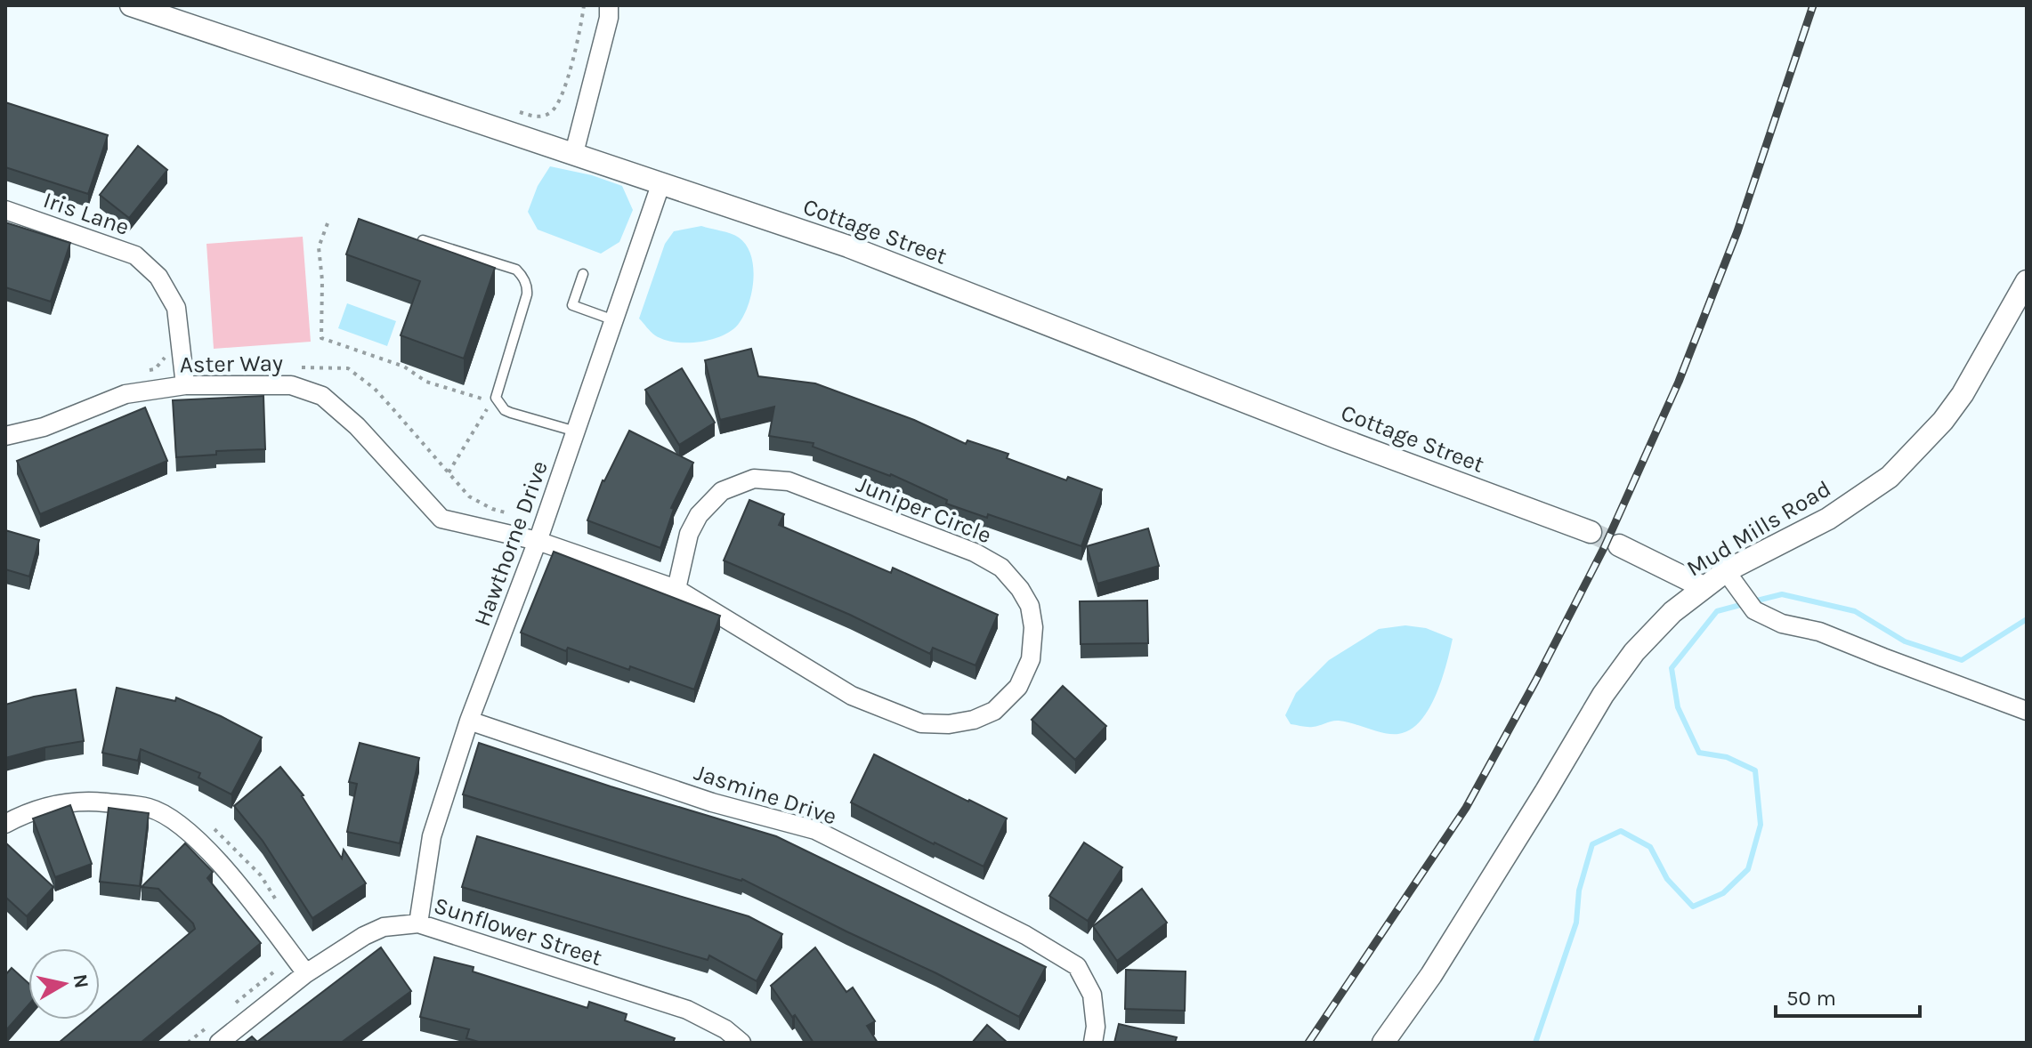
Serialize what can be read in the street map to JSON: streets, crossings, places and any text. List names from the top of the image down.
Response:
{
  "streets": {
    "street": [
      "Iris Lane",
      "Cottage Street",
      "Aster Way",
      "Juniper Circle",
      "Mud Mills Road",
      "Hawthorne Drive",
      "Jasmine Drive",
      "Sunflower Street"
    ]
  },
  "crossings": [
    ["Iris Lane", "Aster Way"],
    ["Cottage Street", "Hawthorne Drive"],
    ["Aster Way", "Juniper Circle"],
    ["Aster Way", "Hawthorne Drive"],
    ["Juniper Circle", "Hawthorne Drive"],
    ["Hawthorne Drive", "Jasmine Drive"],
    ["Hawthorne Drive", "Sunflower Street"]
  ],
  "scale_bar": "50 m",
  "north": "right"
}
